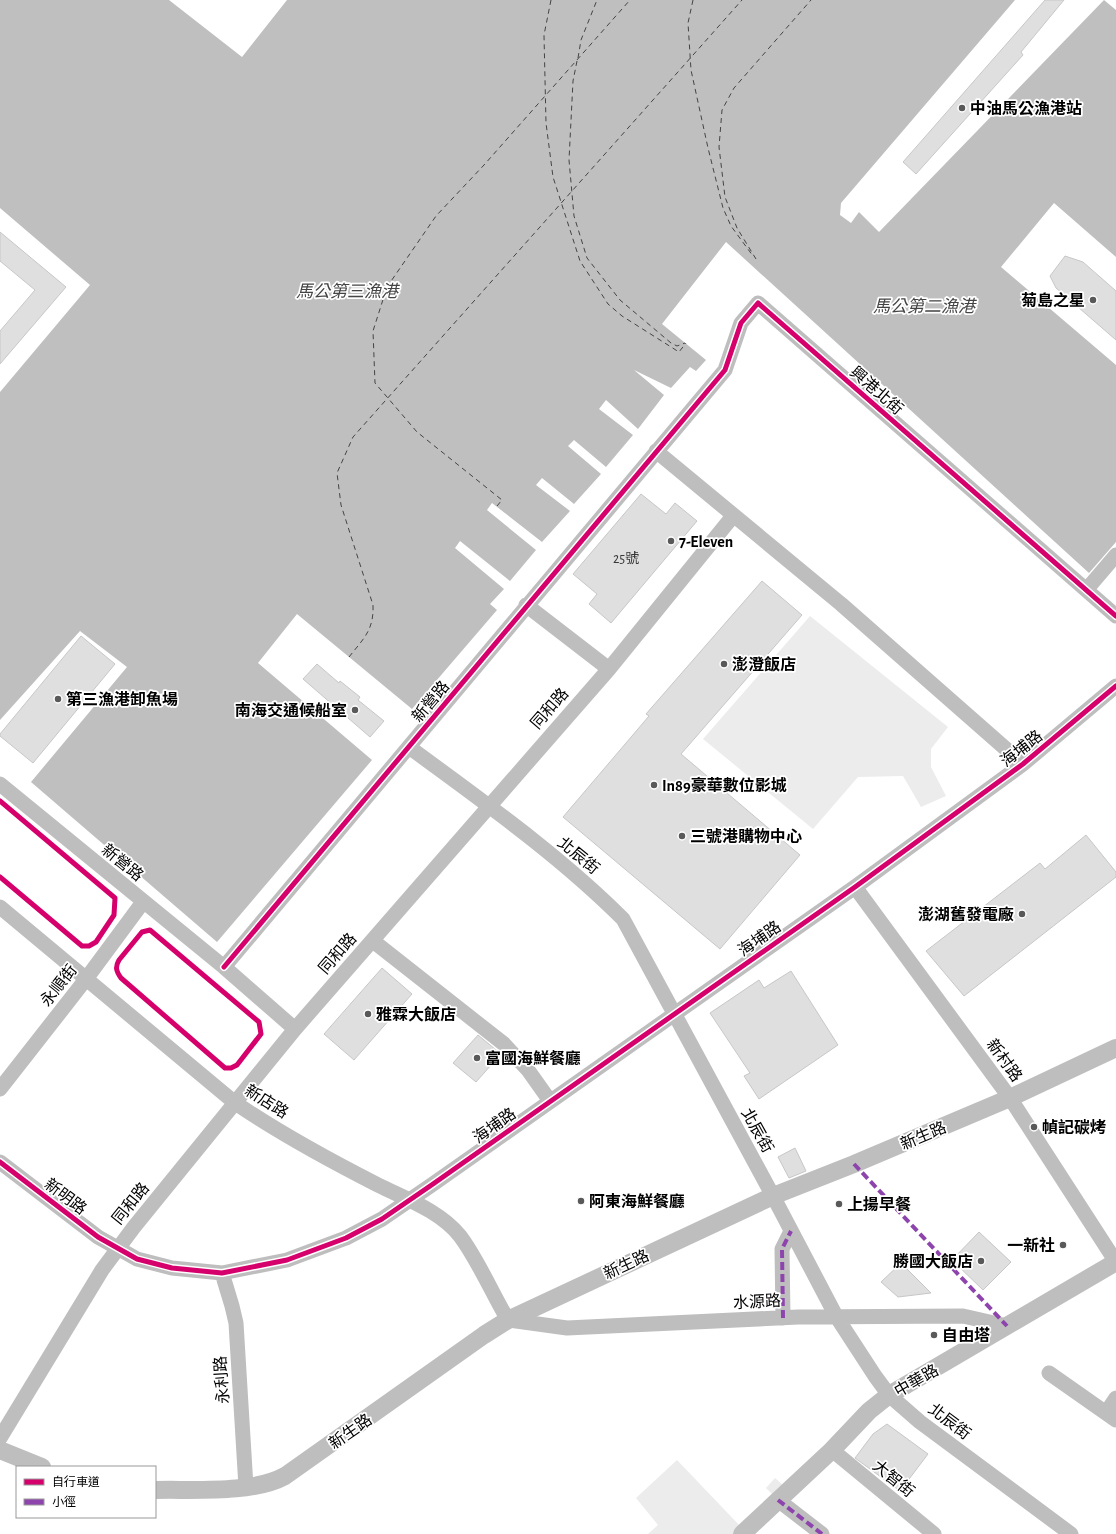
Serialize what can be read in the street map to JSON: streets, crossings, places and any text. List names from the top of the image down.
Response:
{
  "streets": {
    "main road": ["新生路", "中華路"],
    "street": [
      "興港北街",
      "新營路",
      "同和路",
      "海埔路",
      "北辰街",
      "永順街",
      "新村路",
      "新店路",
      "新明路",
      "水源路",
      "永利路",
      "大智街"
    ]
  },
  "crossings": [
    ["興港北街", "新營路"],
    ["新營路", "同和路"],
    ["新營路", "北辰街"],
    ["新營路", "永順街"],
    ["同和路", "北辰街"],
    ["同和路", "新店路"],
    ["同和路", "新明路"],
    ["海埔路", "北辰街"],
    ["海埔路", "新村路"],
    ["海埔路", "新店路"],
    ["海埔路", "新明路"],
    ["海埔路", "永利路"],
    ["北辰街", "新生路"],
    ["北辰街", "水源路"],
    ["北辰街", "中華路"],
    ["永順街", "新店路"],
    ["新村路", "新生路"],
    ["新村路", "中華路"],
    ["新店路", "新生路"],
    ["新店路", "水源路"],
    ["新生路", "水源路"],
    ["新生路", "永利路"],
    ["新明路", "永利路"],
    ["水源路", "中華路"],
    ["中華路", "大智街"]
  ],
  "water": ["馬公第三漁港", "馬公第二漁港"],
  "places": [
    "中油馬公漁港站",
    "菊島之星",
    "7-Eleven",
    "澎澄飯店",
    "第三漁港卸魚場",
    "南海交通候船室",
    "In89豪華數位影城",
    "三號港購物中心",
    "澎湖舊發電廠",
    "雅霖大飯店",
    "富國海鮮餐廳",
    "幀記碳烤",
    "阿東海鮮餐廳",
    "上揚早餐",
    "一新社",
    "勝國大飯店",
    "自由塔"
  ],
  "house_numbers": ["25號"],
  "legend": ["自行車道", "小徑"]
}
